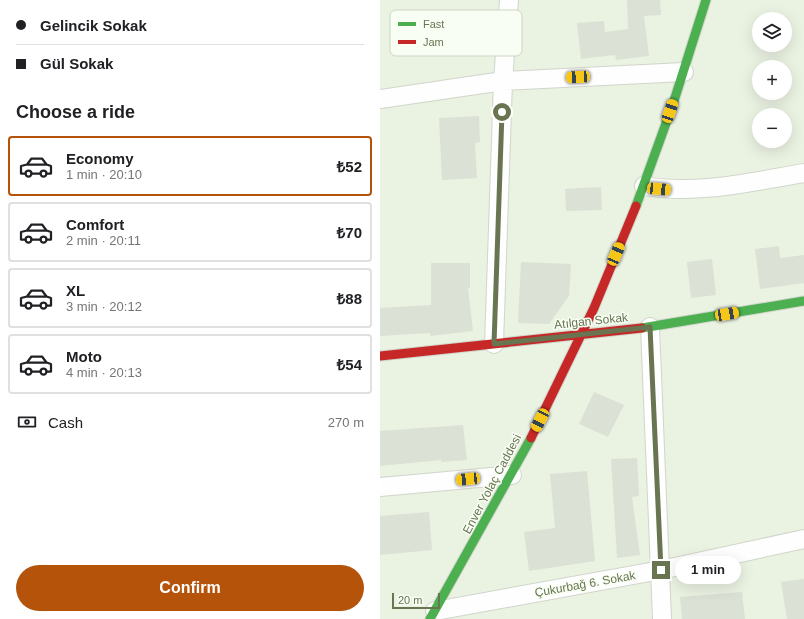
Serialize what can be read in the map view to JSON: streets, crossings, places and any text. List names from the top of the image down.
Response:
{
  "streets": {
    "street": ["Atılgan Sokak", "Enver Yolaç Caddesi", "Çukurbağ 6. Sokak"]
  },
  "crossings": [
    ["Atılgan Sokak", "Enver Yolaç Caddesi"],
    ["Enver Yolaç Caddesi", "Çukurbağ 6. Sokak"]
  ],
  "legend": ["Fast", "Jam"],
  "scale_bar": "20 m",
  "page": {
    "banner": ["Gelincik Sokak", "Gül Sokak"],
    "map_buttons": ["+", "−"],
    "heading": "Choose a ride",
    "list": [
      {
        "name": "Economy",
        "note": "1 min · 20:10",
        "value": "₺52"
      },
      {
        "name": "Comfort",
        "note": "2 min · 20:11",
        "value": "₺70"
      },
      {
        "name": "XL",
        "note": "3 min · 20:12",
        "value": "₺88"
      },
      {
        "name": "Moto",
        "note": "4 min · 20:13",
        "value": "₺54"
      }
    ],
    "pay": ["Cash", "270 m"],
    "bubble": "1 min",
    "buttons": "Confirm",
    "scale": "20 m"
  }
}
